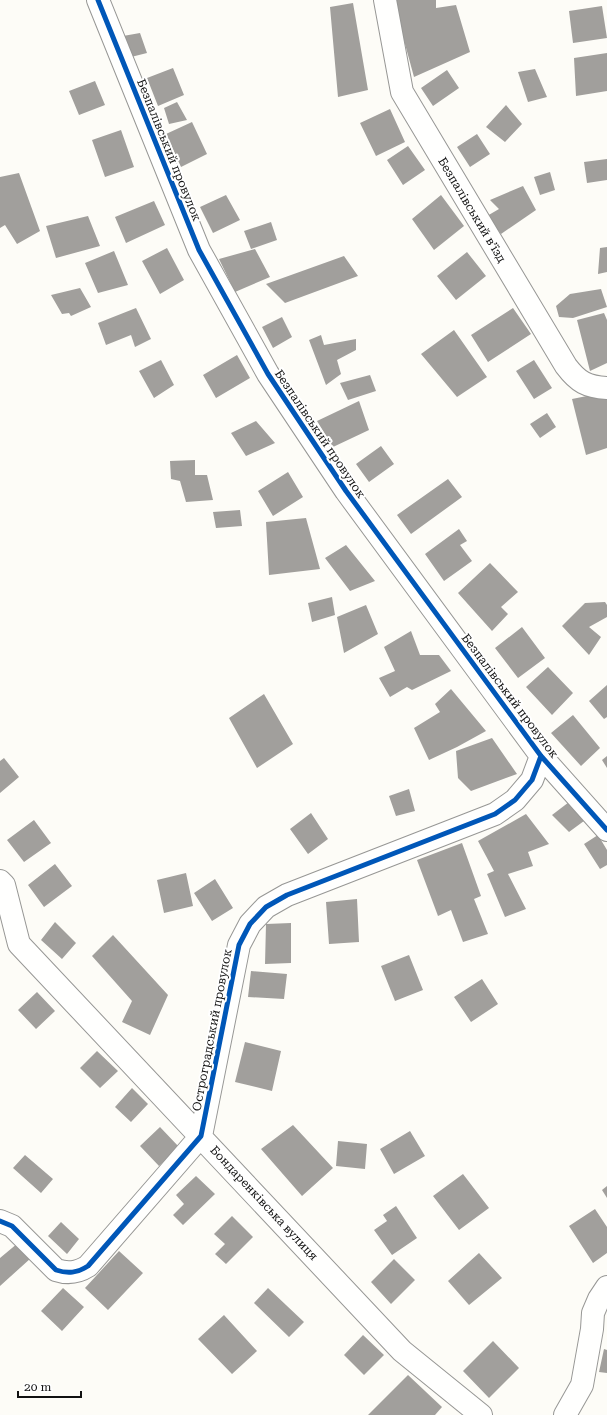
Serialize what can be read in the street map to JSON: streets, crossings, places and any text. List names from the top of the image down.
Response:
{
  "streets": {
    "street": [
      "Безпалівський провулок",
      "Безпалівський в’їзд",
      "Остроградський провулок",
      "Бондаренківська вулиця"
    ]
  },
  "crossings": [
    ["Безпалівський провулок", "Остроградський провулок"],
    ["Остроградський провулок", "Бондаренківська вулиця"]
  ],
  "scale_bar": "20 m"
}
